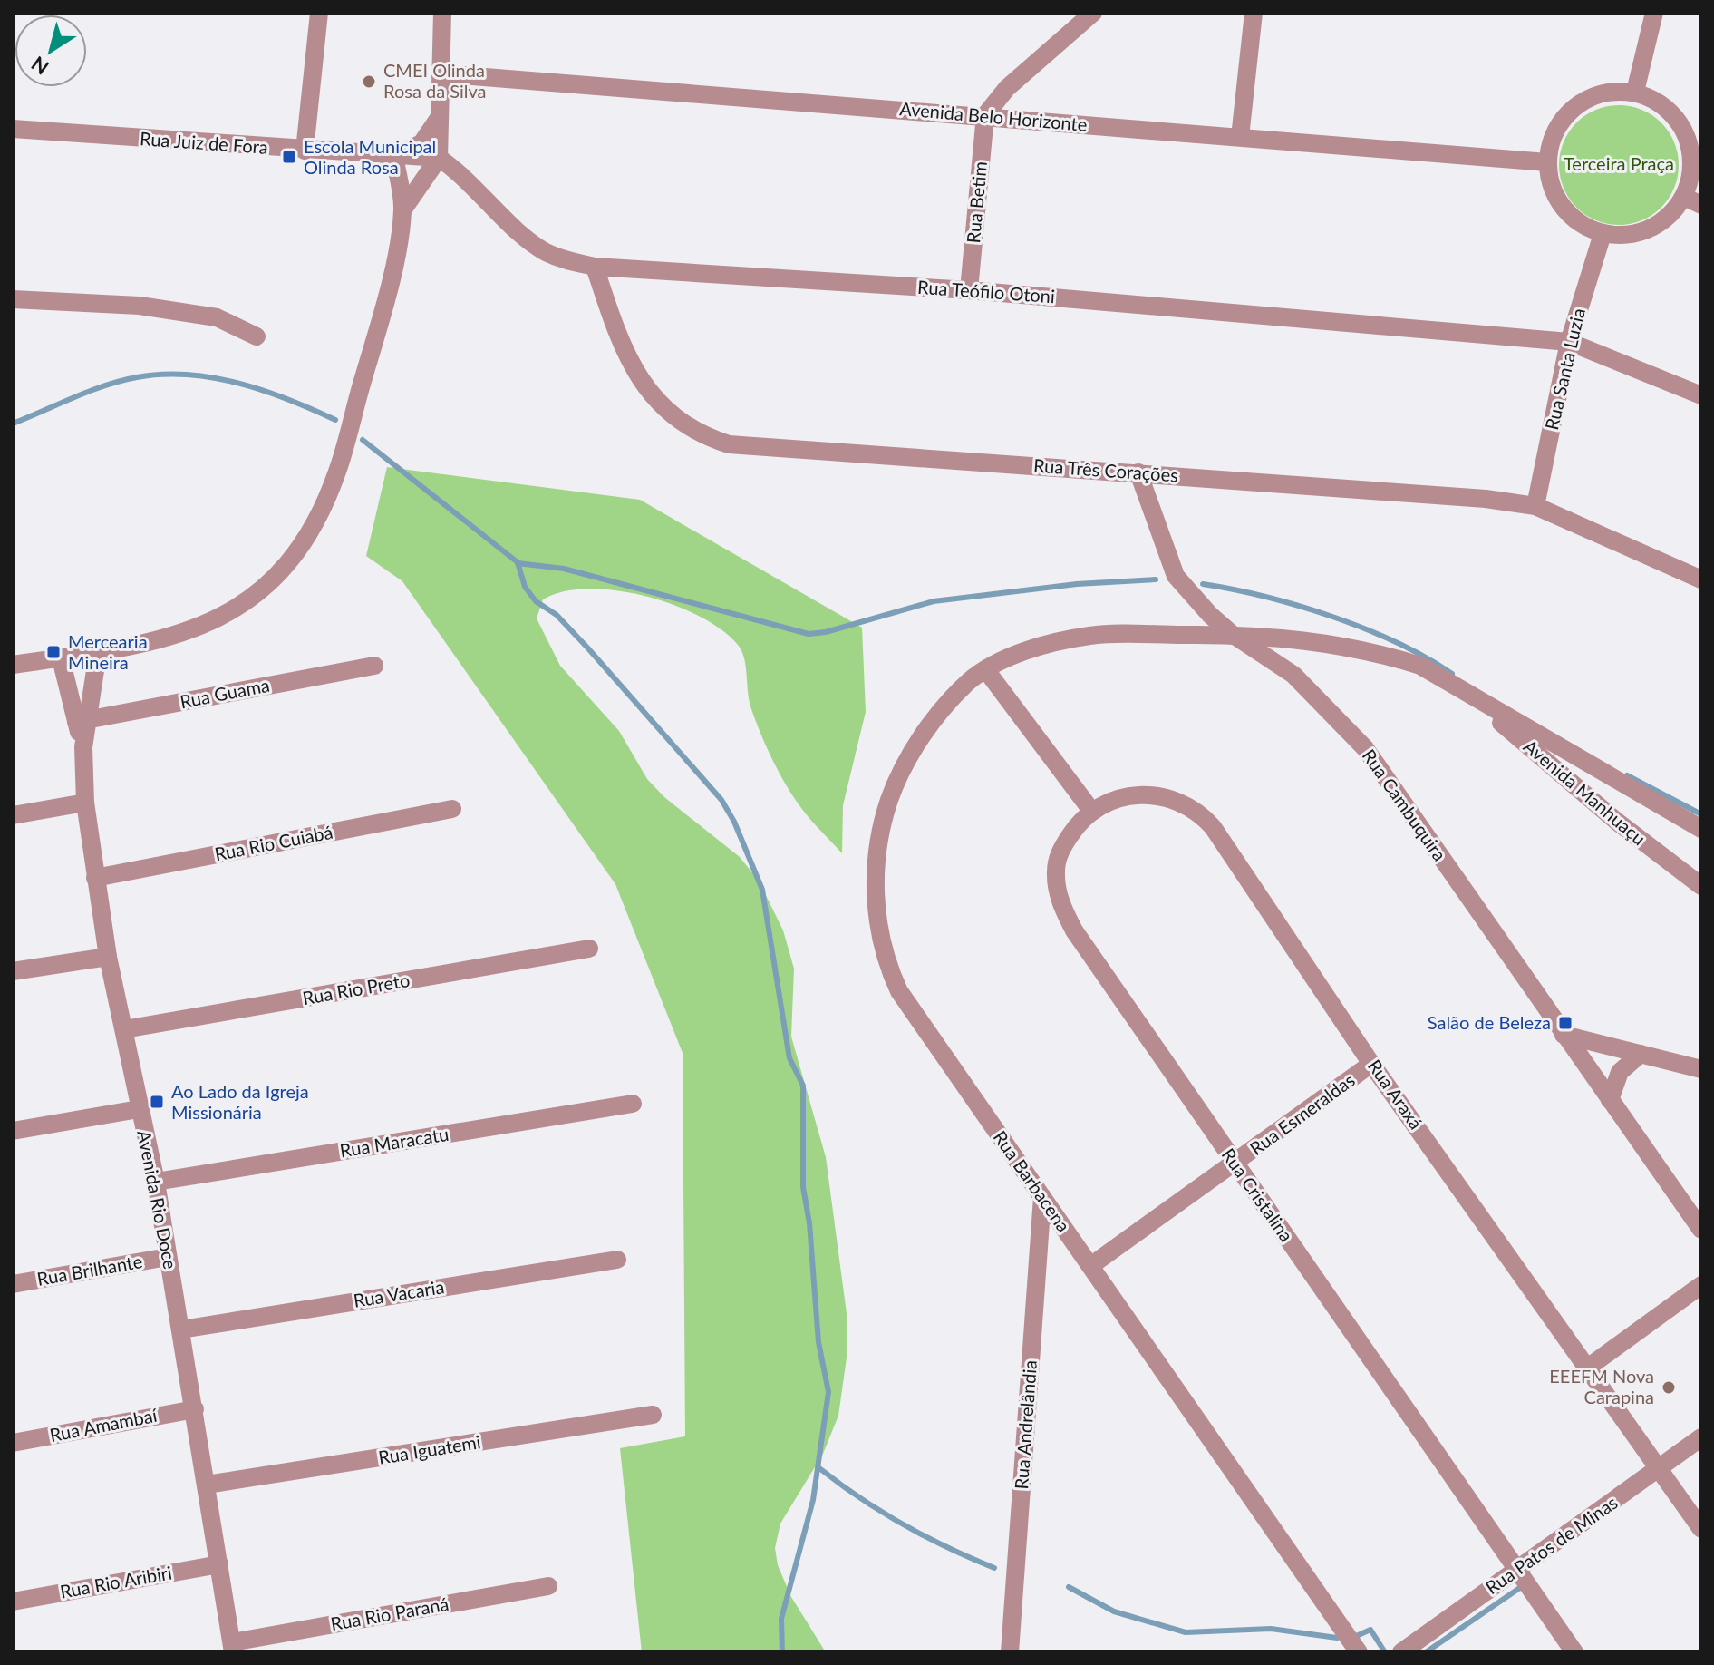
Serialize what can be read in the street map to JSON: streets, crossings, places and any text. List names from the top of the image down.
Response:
{
  "streets": {
    "street": [
      "Avenida Belo Horizonte",
      "Rua Juiz de Fora",
      "Rua Betim",
      "Rua Teófilo Otoni",
      "Rua Santa Luzia",
      "Rua Três Corações",
      "Rua Guama",
      "Avenida Manhuaçu",
      "Rua Cambuquira",
      "Rua Rio Cuiabá",
      "Rua Rio Preto",
      "Rua Araxá",
      "Rua Esmeraldas",
      "Rua Maracatu",
      "Rua Barbacena",
      "Rua Cristalina",
      "Avenida Rio Doce",
      "Rua Brilhante",
      "Rua Vacaria",
      "Rua Andrelândia",
      "Rua Amambaí",
      "Rua Iguatemi",
      "Rua Patos de Minas",
      "Rua Rio Aribiri",
      "Rua Rio Paraná"
    ]
  },
  "crossings": [
    ["Avenida Belo Horizonte", "Rua Betim"],
    ["Avenida Belo Horizonte", "Rua Santa Luzia"],
    ["Rua Juiz de Fora", "Rua Teófilo Otoni"],
    ["Rua Betim", "Rua Teófilo Otoni"],
    ["Rua Teófilo Otoni", "Rua Santa Luzia"],
    ["Rua Teófilo Otoni", "Rua Três Corações"],
    ["Rua Santa Luzia", "Rua Três Corações"],
    ["Rua Guama", "Avenida Rio Doce"],
    ["Avenida Manhuaçu", "Rua Cambuquira"],
    ["Rua Rio Cuiabá", "Avenida Rio Doce"],
    ["Rua Rio Preto", "Avenida Rio Doce"],
    ["Rua Araxá", "Rua Esmeraldas"],
    ["Rua Araxá", "Rua Cristalina"],
    ["Rua Araxá", "Rua Patos de Minas"],
    ["Rua Esmeraldas", "Rua Barbacena"],
    ["Rua Esmeraldas", "Rua Cristalina"],
    ["Rua Maracatu", "Avenida Rio Doce"],
    ["Rua Barbacena", "Rua Andrelândia"],
    ["Rua Cristalina", "Rua Patos de Minas"],
    ["Avenida Rio Doce", "Rua Brilhante"],
    ["Avenida Rio Doce", "Rua Vacaria"],
    ["Avenida Rio Doce", "Rua Amambaí"],
    ["Avenida Rio Doce", "Rua Iguatemi"],
    ["Avenida Rio Doce", "Rua Rio Aribiri"],
    ["Avenida Rio Doce", "Rua Rio Paraná"]
  ],
  "parks": ["Terceira Praça"],
  "places": {
    "other": ["CMEI Olinda Rosa da Silva", "EEEFM Nova Carapina"],
    "transit": [
      "Escola Municipal Olinda Rosa",
      "Mercearia Mineira",
      "Salão de Beleza",
      "Ao Lado da Igreja Missionária"
    ]
  },
  "north": "bottom left"
}
